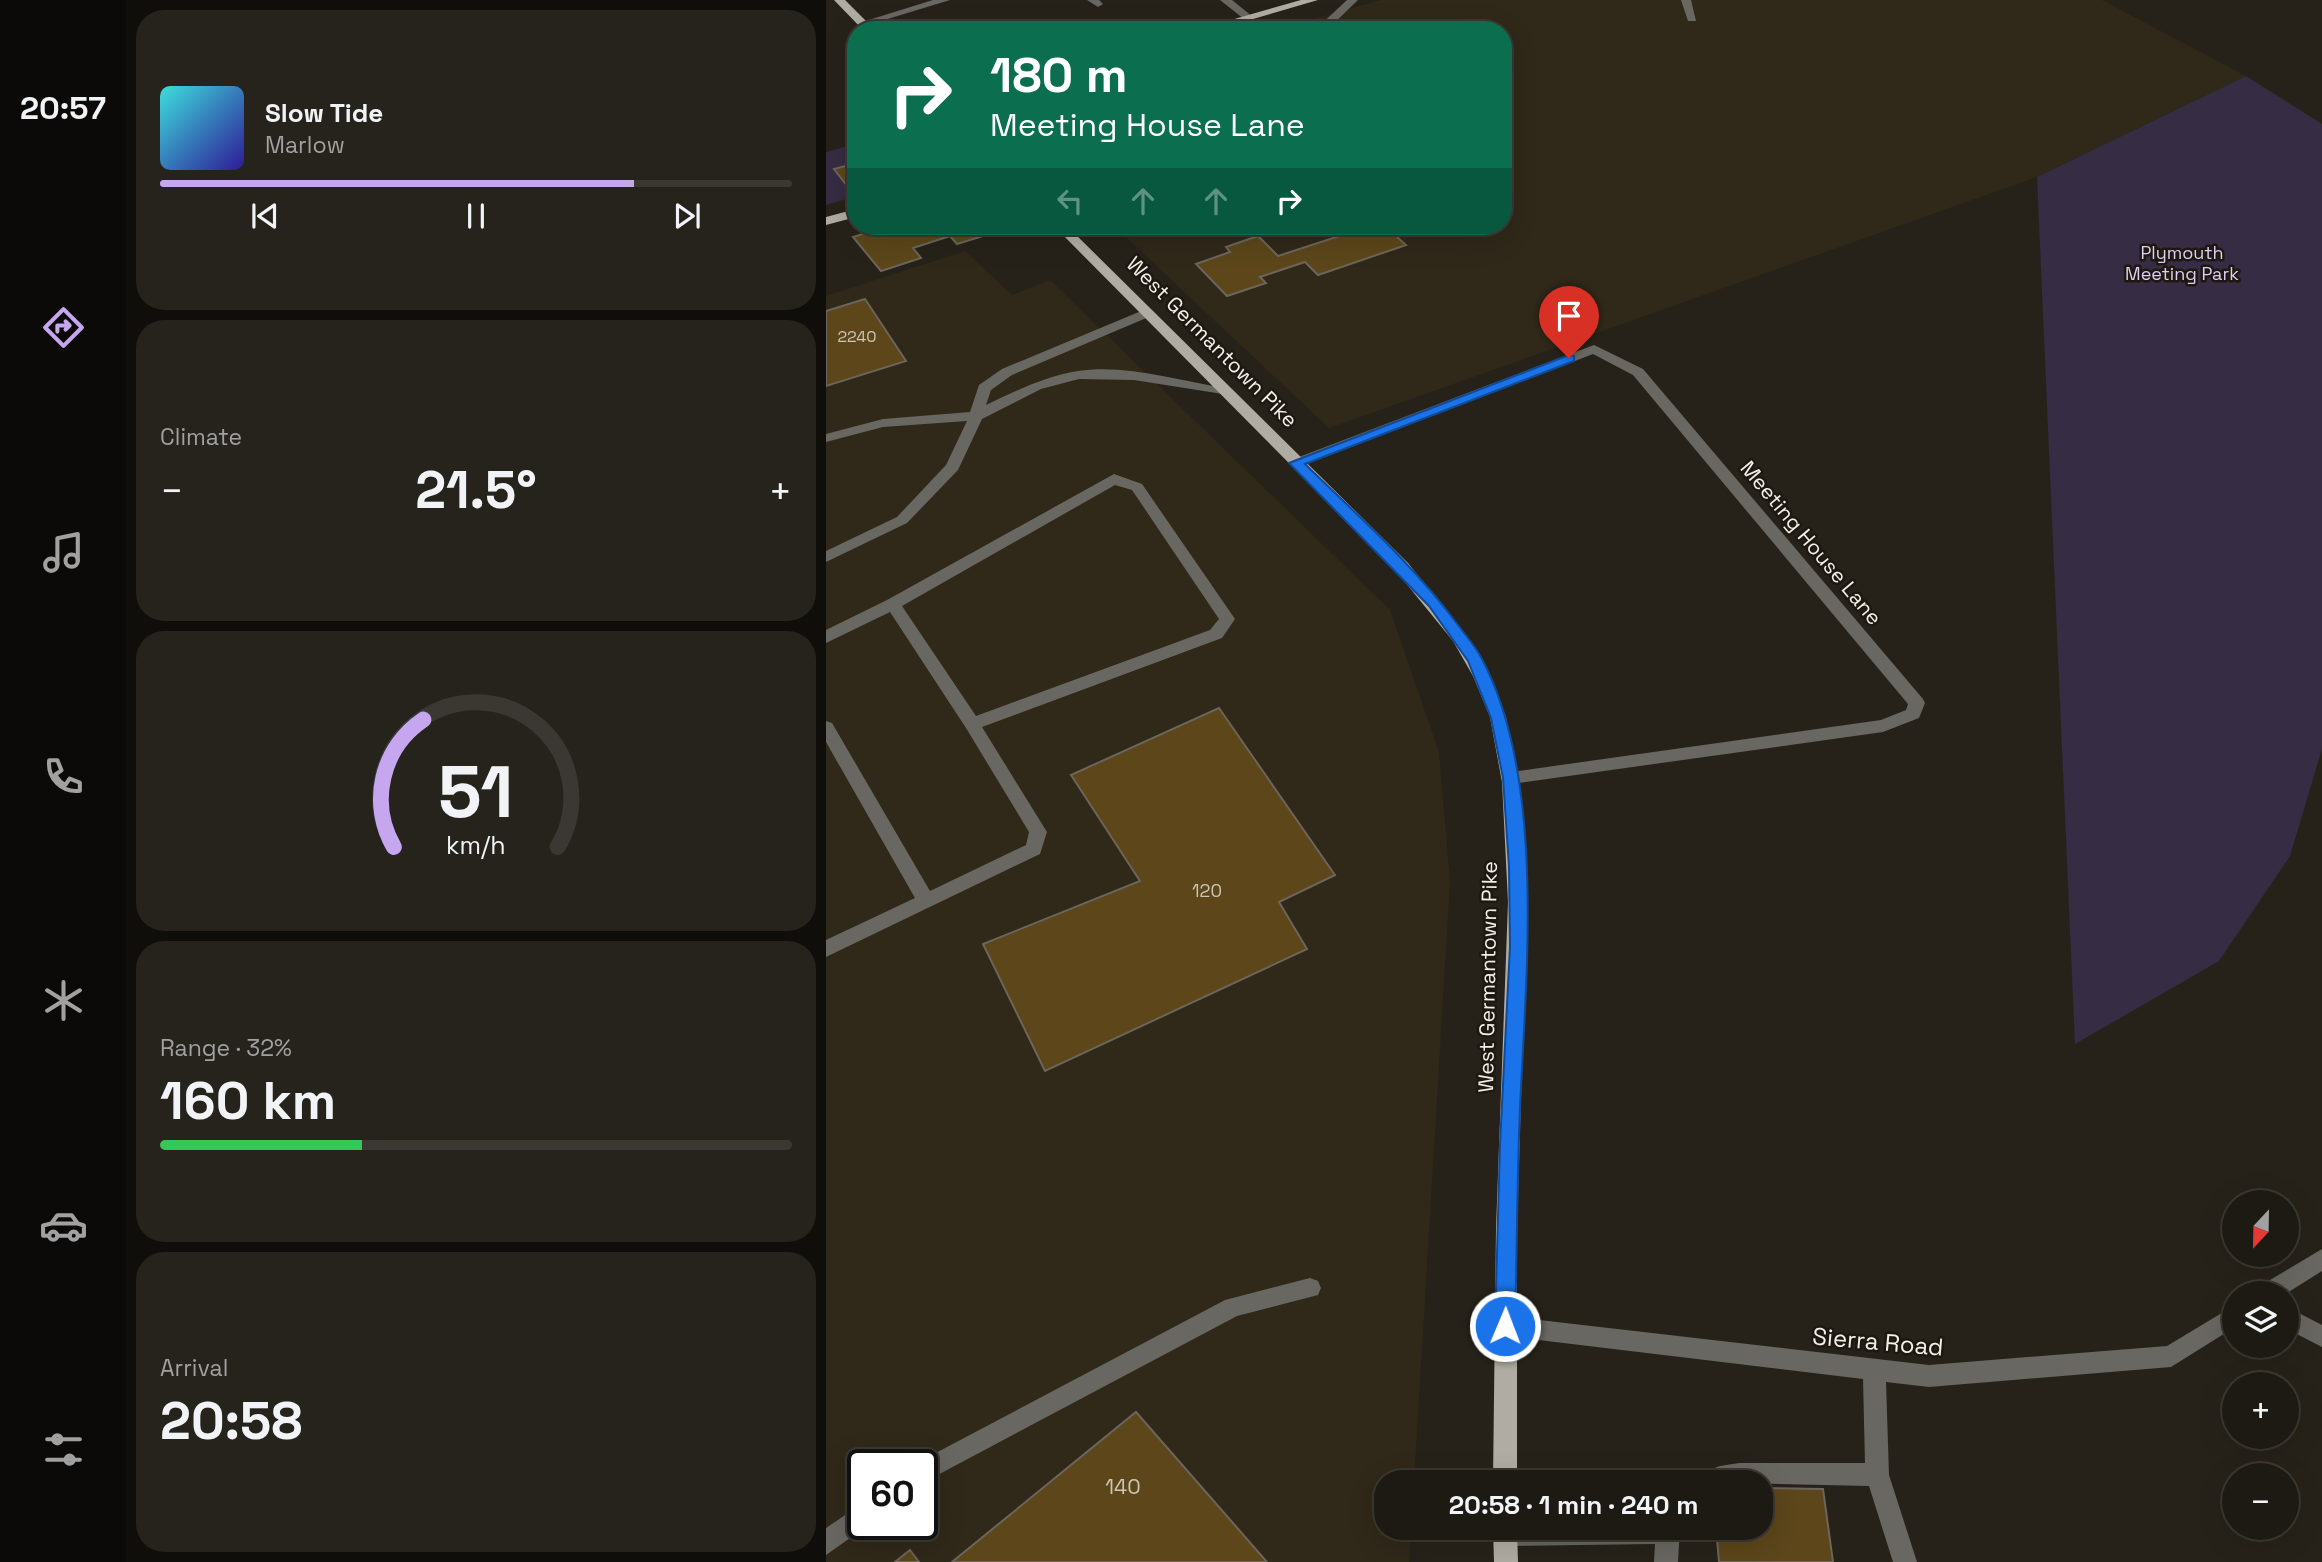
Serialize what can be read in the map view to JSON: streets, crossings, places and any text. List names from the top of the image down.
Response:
{
  "streets": {
    "main road": ["West Germantown Pike"],
    "street": ["Meeting House Lane", "Sierra Road"]
  },
  "crossings": [
    ["West Germantown Pike", "Meeting House Lane"],
    ["West Germantown Pike", "Sierra Road"]
  ],
  "parks": ["Plymouth Meeting Park"],
  "house_numbers": ["2240", "120", "140"],
  "north": "bottom",
  "page": {
    "tabs": "20:57",
    "turn": ["180 m", "Meeting House Lane"],
    "song": ["Slow Tide", "Marlow"],
    "tile": [
      "Climate",
      ["Range · 32%", "160 km"],
      ["Arrival", "20:58"]
    ],
    "heat": ["−", "21.5°", "+"],
    "map_buttons": ["+", "−"],
    "limit": "60",
    "trip": "20:58 · 1 min · 240 m",
    "gauge": ["51", "km/h"]
  }
}
